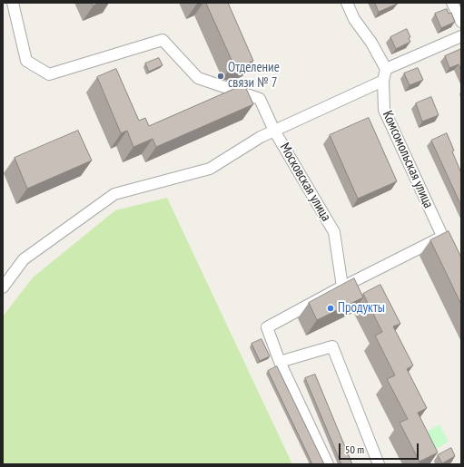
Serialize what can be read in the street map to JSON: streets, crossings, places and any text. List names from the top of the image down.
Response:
{
  "streets": {
    "street": ["Комсомольская улица", "Московская улица"]
  },
  "places": ["Отделение связи № 7", "Продукты"],
  "scale_bar": "50 m"
}
